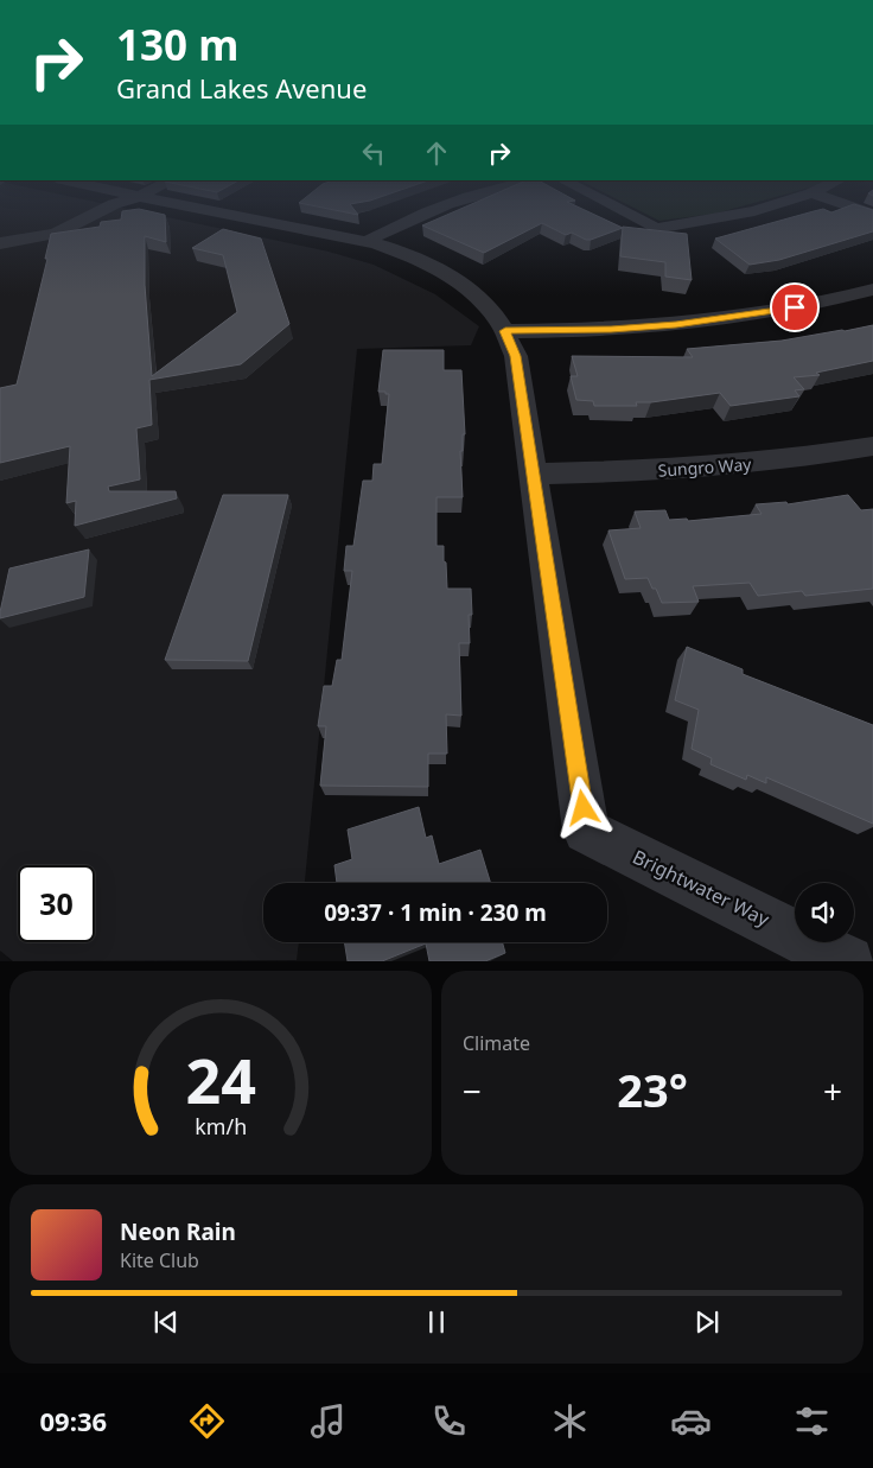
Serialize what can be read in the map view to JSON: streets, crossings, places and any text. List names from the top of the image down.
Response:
{
  "streets": {
    "street": ["Sungro Way", "Brightwater Way"]
  },
  "crossings": [
    ["Sungro Way", "Brightwater Way"]
  ],
  "page": {
    "turn": ["130 m", "Grand Lakes Avenue"],
    "limit": "30",
    "trip": "09:37 · 1 min · 230 m",
    "tile": "Climate",
    "heat": ["−", "23°", "+"],
    "song": ["Neon Rain", "Kite Club"],
    "tabs": "09:36",
    "gauge": ["24", "km/h"]
  }
}
